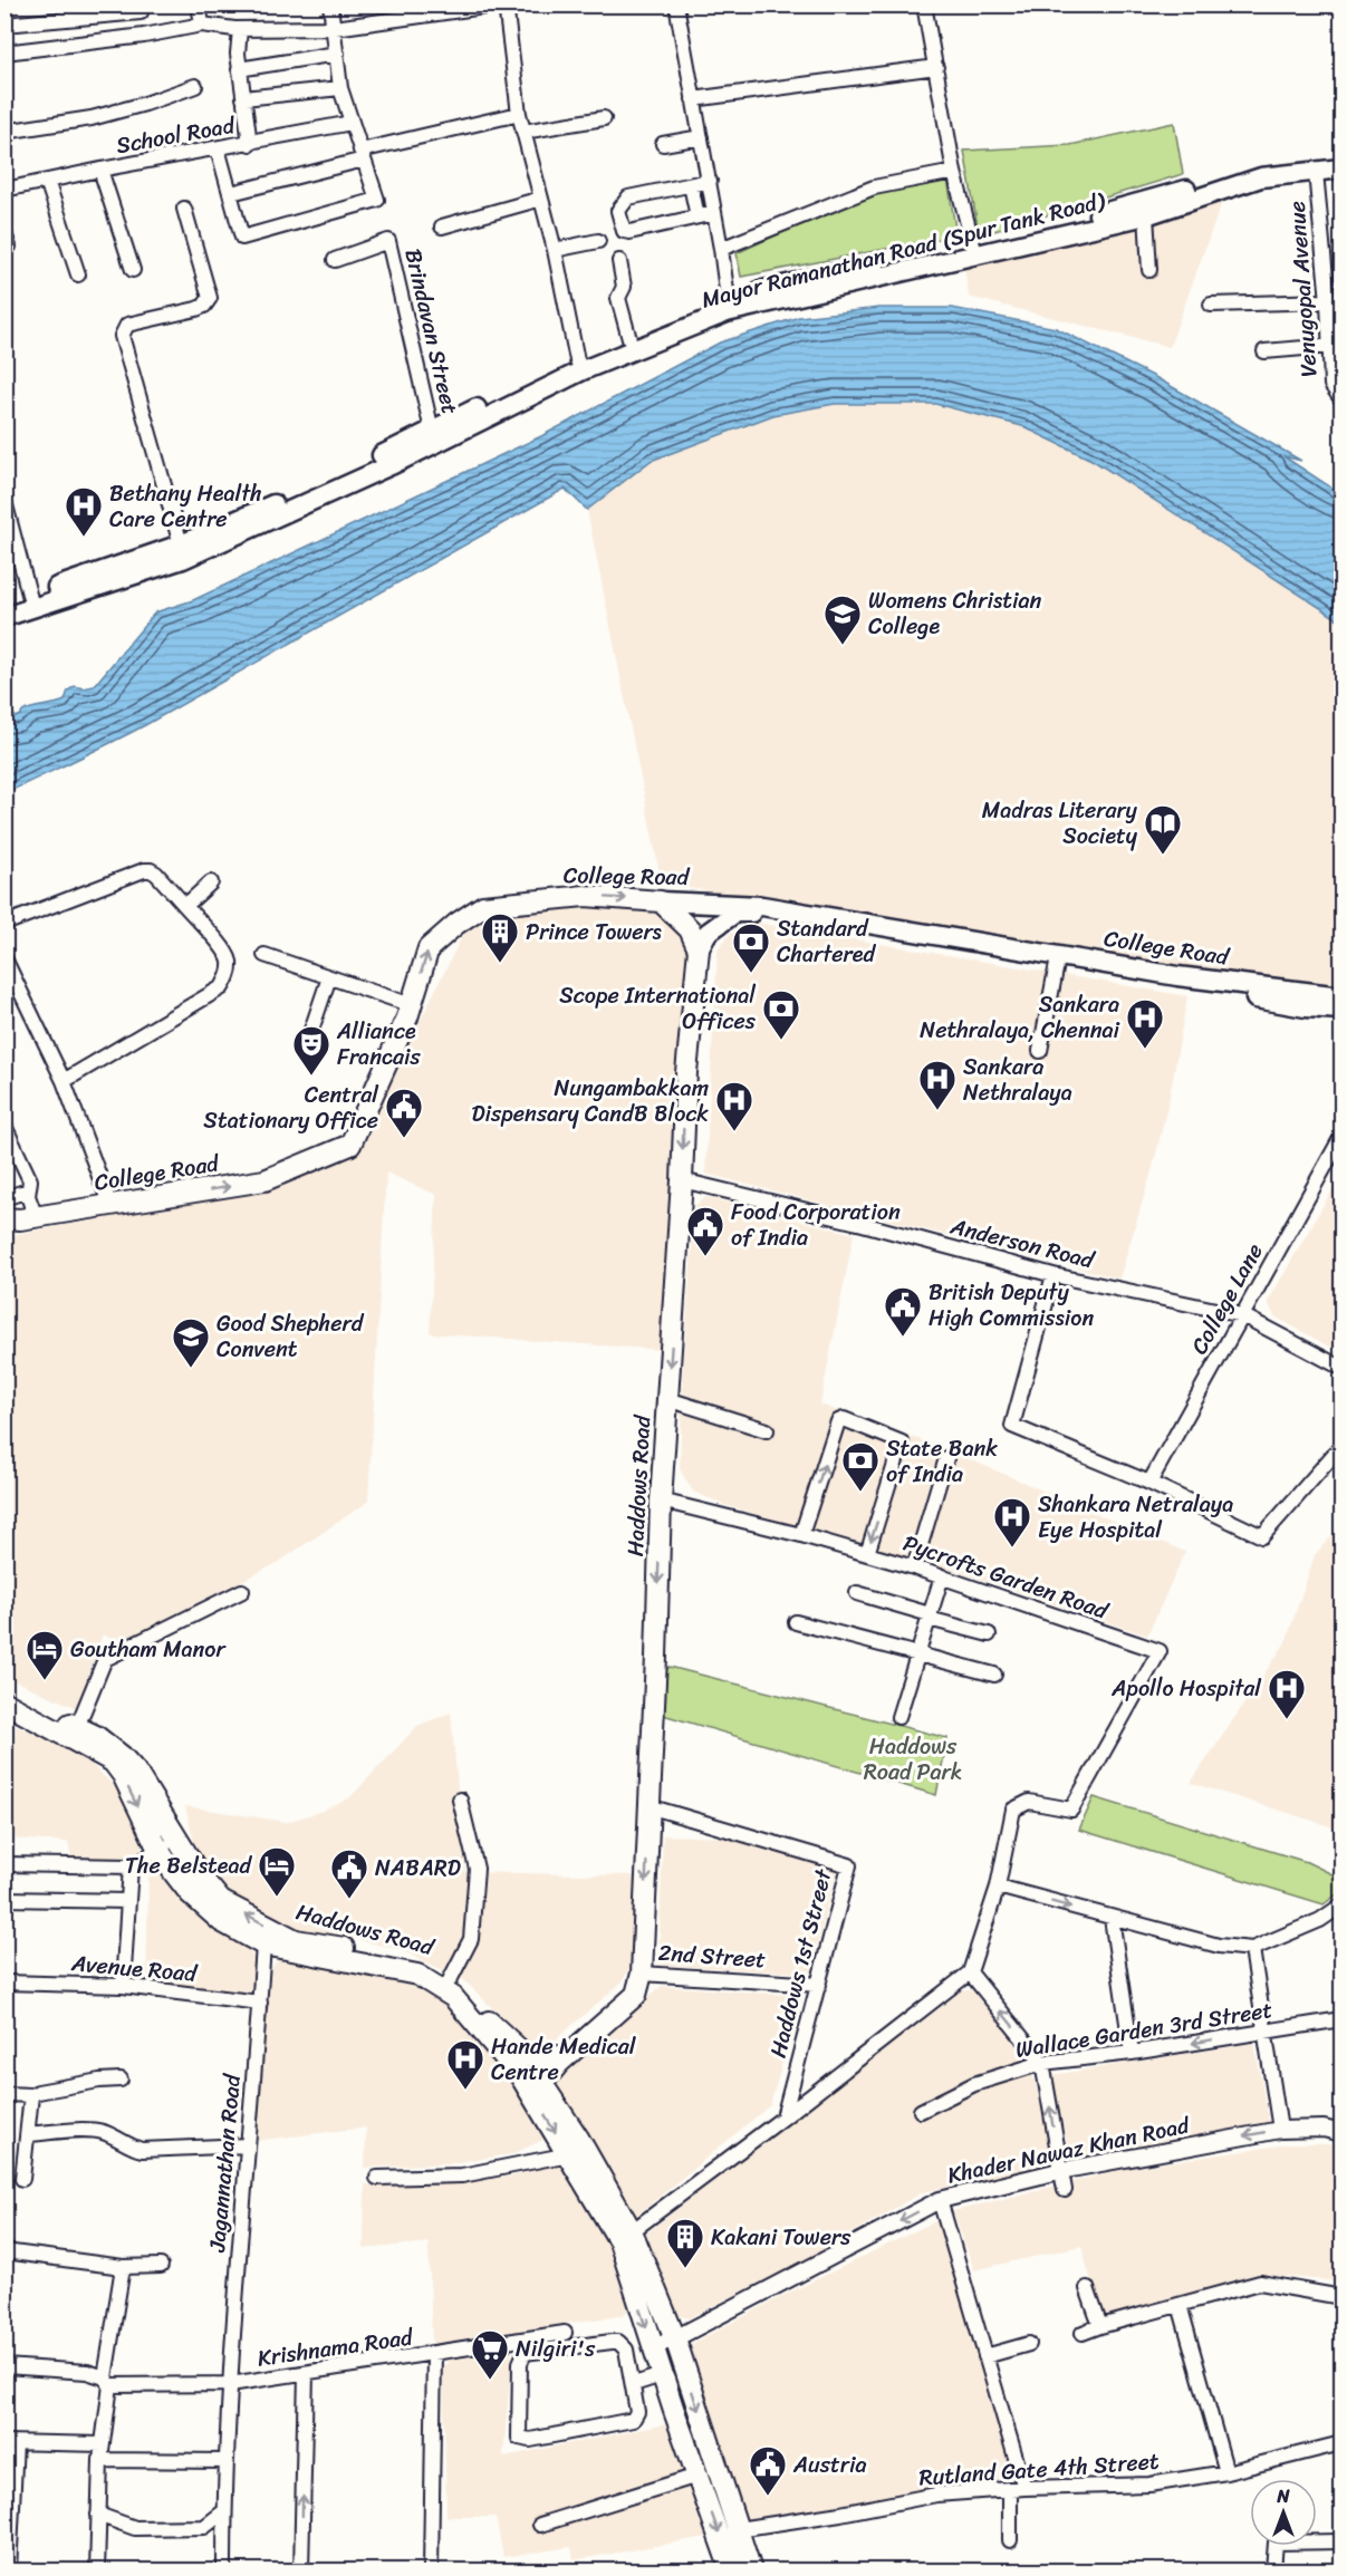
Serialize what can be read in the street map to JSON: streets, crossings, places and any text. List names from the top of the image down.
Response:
{
  "streets": {
    "main road": ["Mayor Ramanathan Road (Spur Tank Road)", "College Road", "Haddows Road"],
    "street": [
      "School Road",
      "Venugopal Avenue",
      "Brindavan Street",
      "Anderson Road",
      "College Lane",
      "Pycrofts Garden Road",
      "2nd Street",
      "Haddows 1st Street",
      "Avenue Road",
      "Wallace Garden 3rd Street",
      "Khader Nawaz Khan Road",
      "Jagannathan Road",
      "Krishnama Road",
      "Rutland Gate 4th Street"
    ]
  },
  "crossings": [
    ["Mayor Ramanathan Road (Spur Tank Road)", "Venugopal Avenue"],
    ["Mayor Ramanathan Road (Spur Tank Road)", "Brindavan Street"],
    ["College Road", "Haddows Road"],
    ["Anderson Road", "College Lane"],
    ["Anderson Road", "Haddows Road"],
    ["Haddows Road", "Pycrofts Garden Road"],
    ["Haddows Road", "2nd Street"],
    ["Haddows Road", "Haddows 1st Street"],
    ["2nd Street", "Haddows 1st Street"],
    ["Avenue Road", "Jagannathan Road"],
    ["Jagannathan Road", "Krishnama Road"]
  ],
  "one_way": ["Khader Nawaz Khan Road"],
  "parks": ["Haddows Road Park"],
  "places": {
    "hospital": [
      "Bethany Health Care Centre",
      "Sankara Nethralaya, Chennai",
      "Sankara Nethralaya",
      "Nungambakkam Dispensary CandB Block",
      "Shankara Netralaya Eye Hospital",
      "Apollo Hospital",
      "Hande Medical Centre"
    ],
    "school or university": ["Womens Christian College", "Good Shepherd Convent"],
    "library": ["Madras Literary Society"],
    "building": ["Prince Towers", "Kakani Towers"],
    "bank": ["Standard Chartered", "Scope International Offices", "State Bank of India"],
    "theatre": ["Alliance Francais"],
    "public building": [
      "Central Stationary Office",
      "Food Corporation of India",
      "British Deputy High Commission",
      "NABARD",
      "Austria"
    ],
    "hotel": ["Goutham Manor", "The Belstead"],
    "supermarket": ["Nilgiri's"]
  },
  "north": "top"
}
